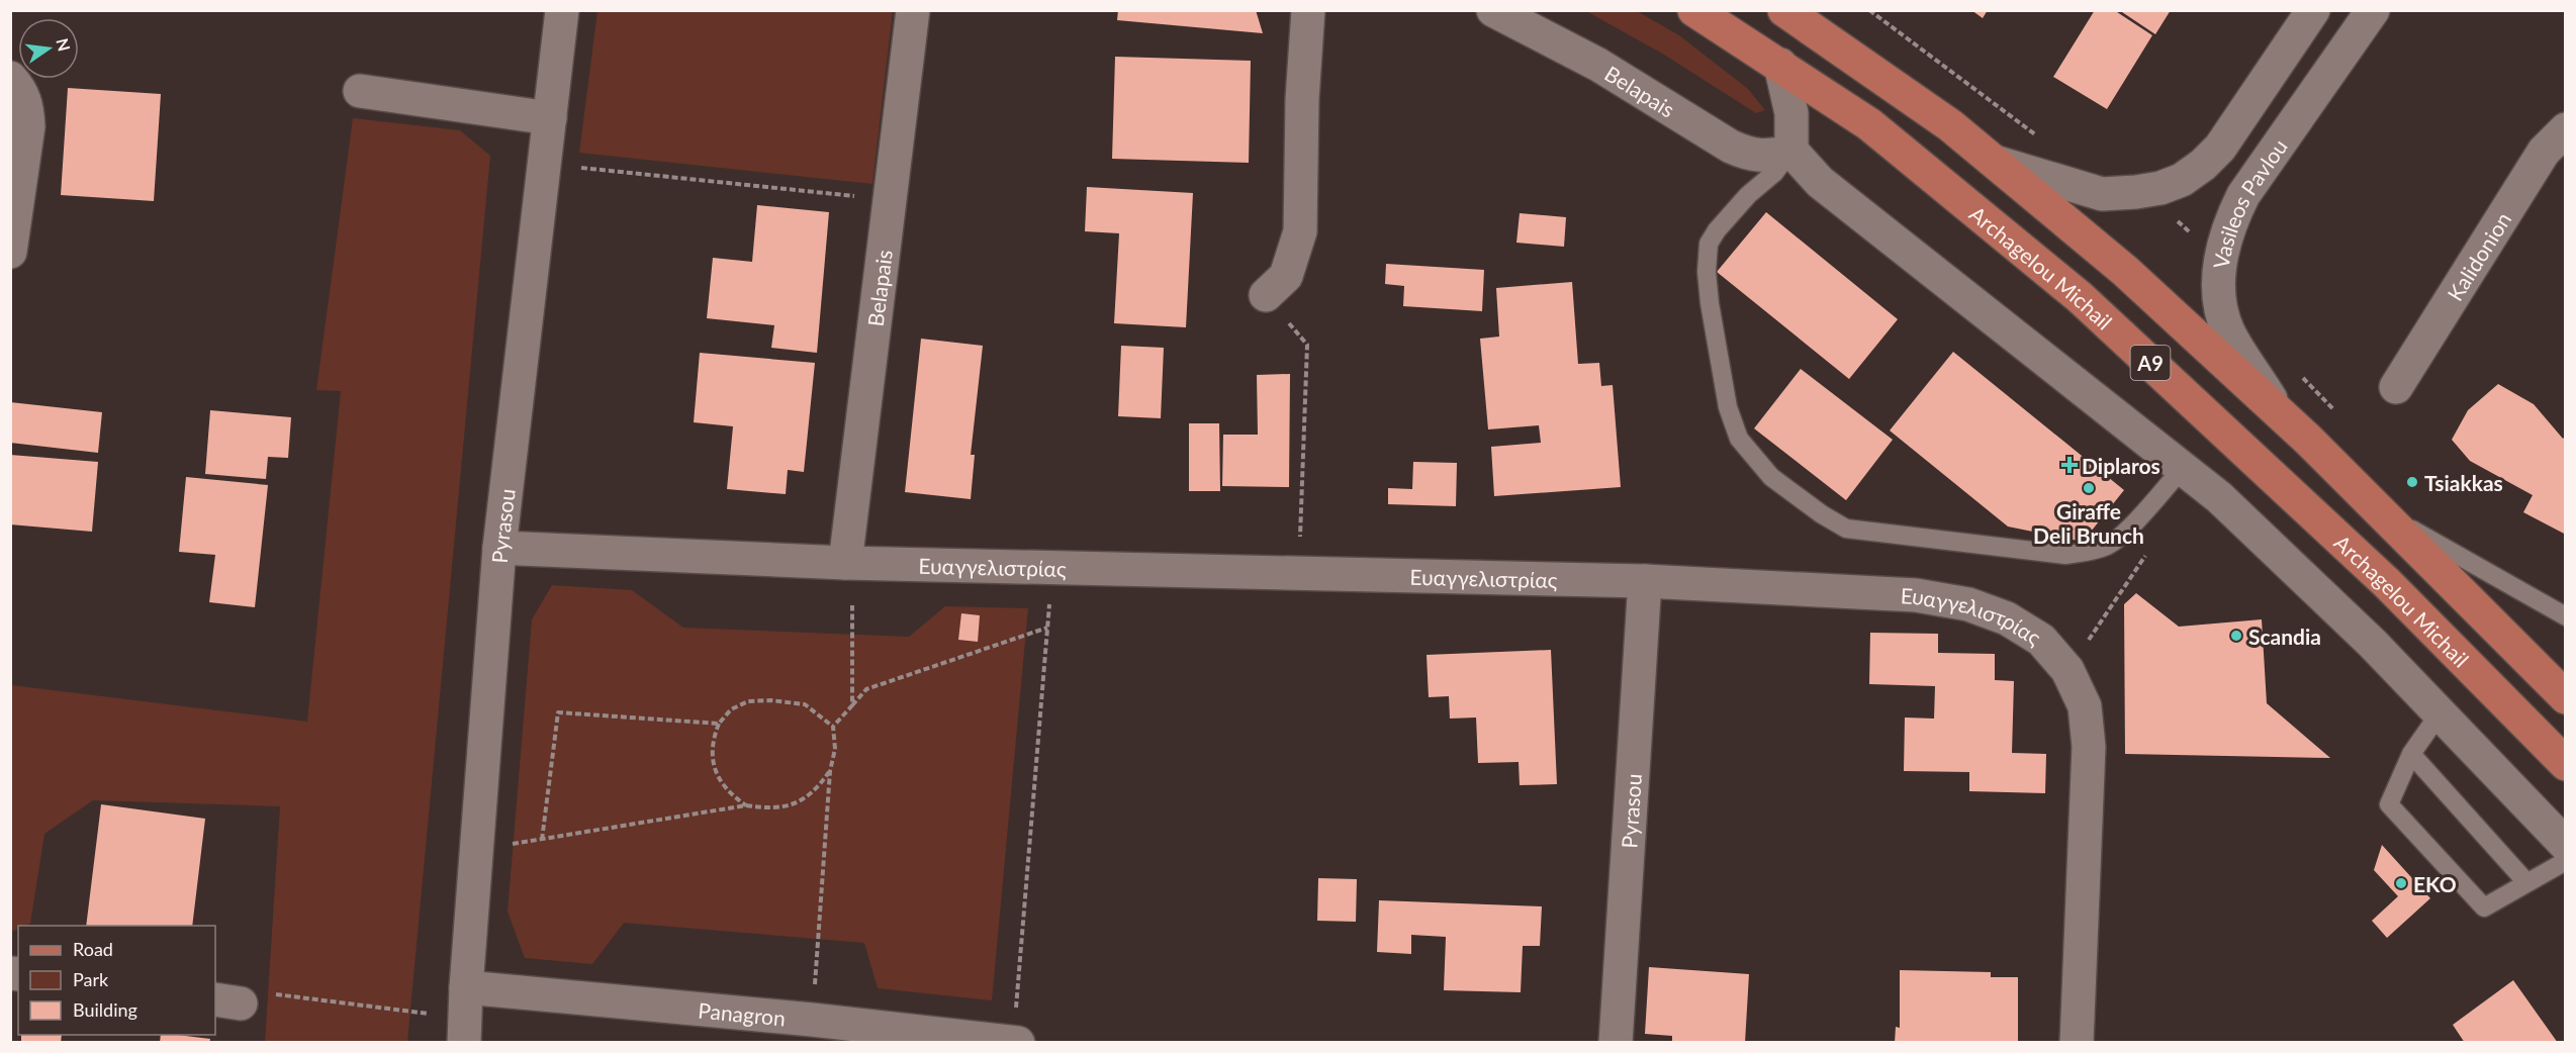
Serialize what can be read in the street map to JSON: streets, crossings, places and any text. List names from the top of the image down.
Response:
{
  "streets": {
    "main road": ["Archagelou Michail", "A9"],
    "street": [
      "Belapais",
      "Vasileos Pavlou",
      "Kalidonion",
      "Pyrasou",
      "Ευαγγελιστρίας",
      "Panagron"
    ]
  },
  "crossings": [
    ["Belapais", "Ευαγγελιστρίας"],
    ["Vasileos Pavlou", "A9"],
    ["Pyrasou", "Ευαγγελιστρίας"],
    ["Pyrasou", "Panagron"]
  ],
  "places": {
    "health": ["Diplaros"],
    "other": [
      "Tsiakkas",
      "Giraffe Deli Brunch",
      "Scandia",
      "EKO"
    ]
  },
  "legend": ["Road", "Park", "Building"],
  "north": "right"
}
